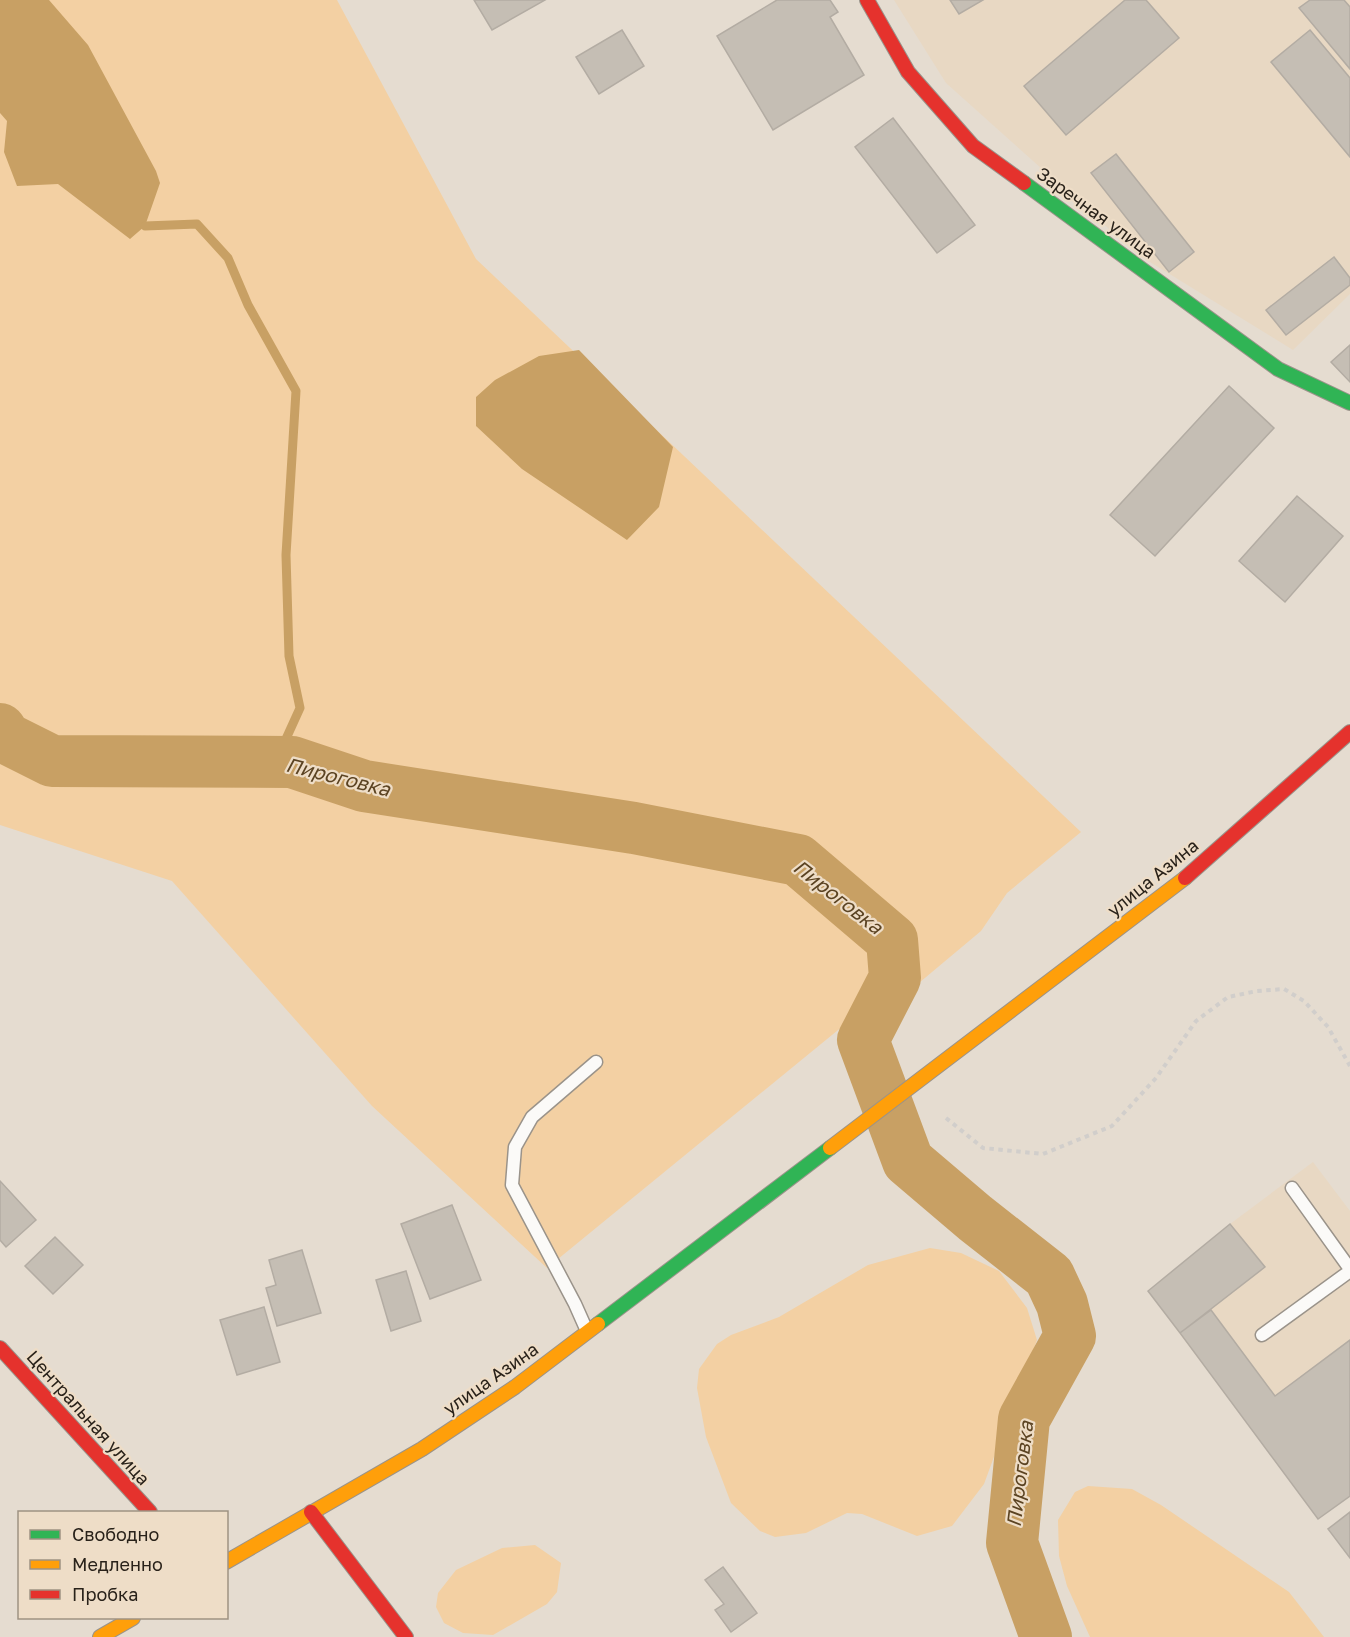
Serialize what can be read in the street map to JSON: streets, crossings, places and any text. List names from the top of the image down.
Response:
{
  "streets": {
    "main road": ["Заречная улица", "улица Азина", "Центральная улица"]
  },
  "water": ["Пироговка"],
  "legend": ["Свободно", "Медленно", "Пробка"]
}
